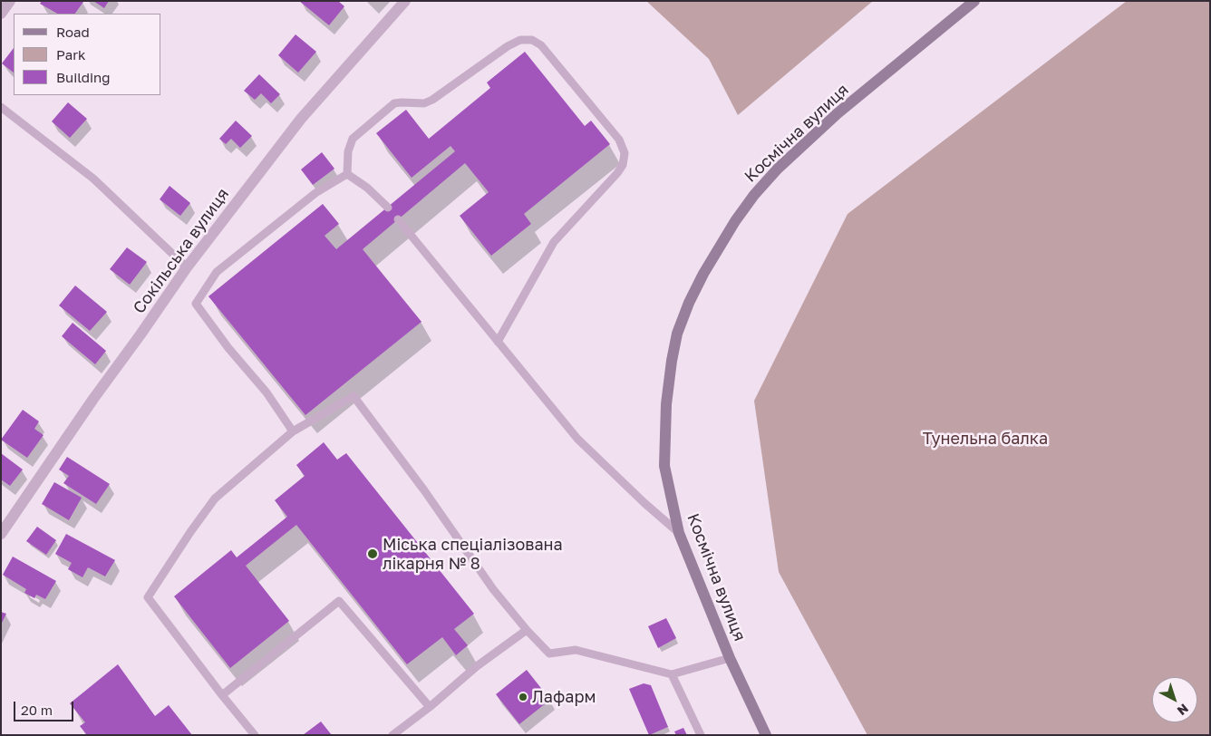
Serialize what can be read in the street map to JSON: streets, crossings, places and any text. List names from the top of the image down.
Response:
{
  "streets": {
    "main road": ["Космічна вулиця"],
    "street": ["Сокільська вулиця"]
  },
  "parks": ["Тунельна балка"],
  "places": ["Міська спеціалізована лікарня № 8", "Лафарм"],
  "legend": ["Road", "Park", "Building"],
  "scale_bar": "20 m",
  "north": "bottom right"
}
